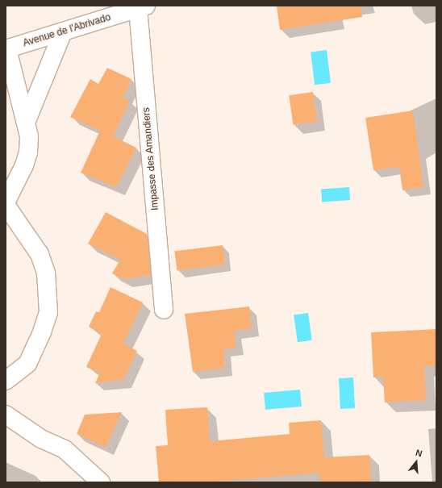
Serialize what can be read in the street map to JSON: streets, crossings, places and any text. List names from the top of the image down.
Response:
{
  "streets": {
    "street": ["Avenue de l'Abrivado", "Impasse des Amandiers"]
  },
  "crossings": [
    ["Avenue de l'Abrivado", "Impasse des Amandiers"]
  ],
  "north": "top"
}
